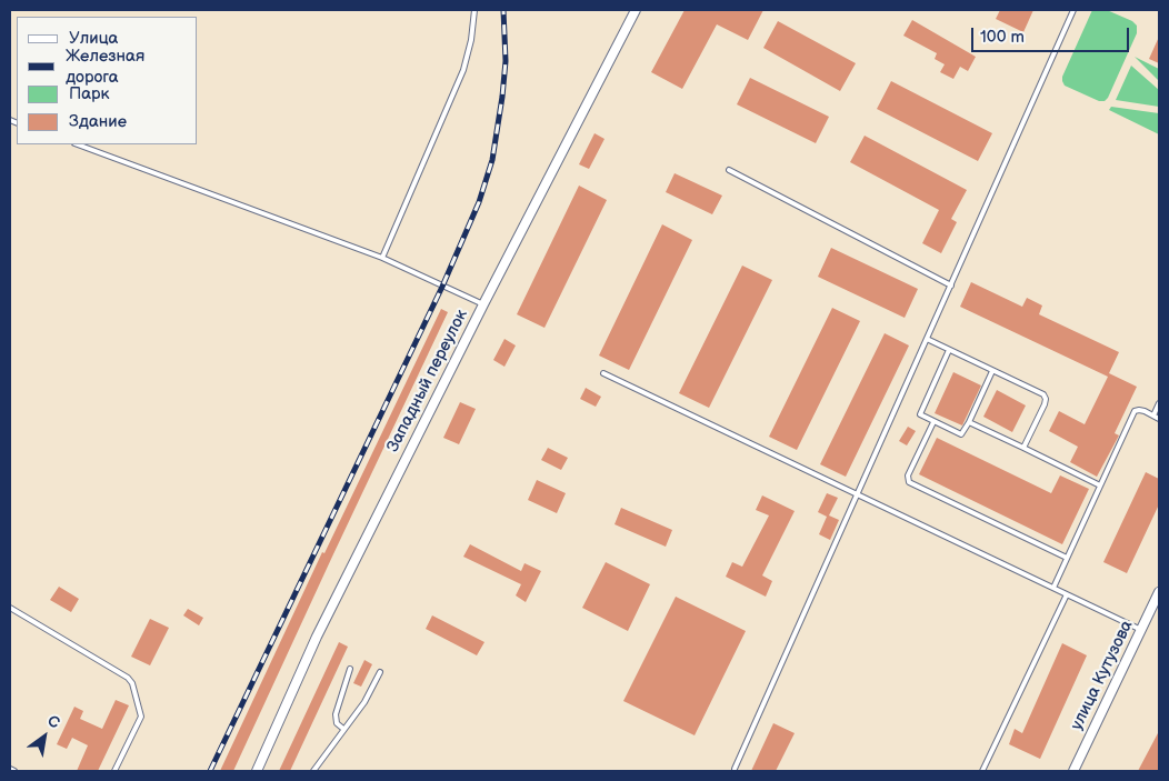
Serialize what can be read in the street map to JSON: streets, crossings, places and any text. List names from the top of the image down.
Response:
{
  "streets": {
    "street": ["Западный переулок", "улица Кутузова"]
  },
  "legend": [
    "Улица",
    "Железная дорога",
    "Парк",
    "Здание"
  ],
  "scale_bar": "100 m",
  "north": "top right"
}
